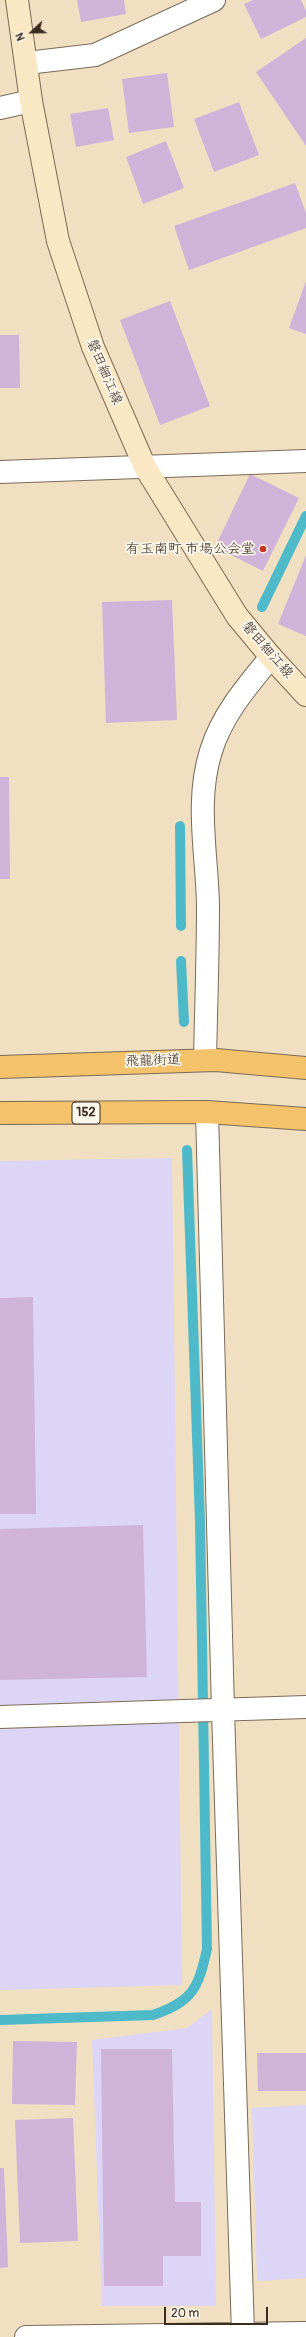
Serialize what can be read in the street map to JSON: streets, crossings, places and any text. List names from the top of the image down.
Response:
{
  "streets": {
    "highway": ["飛龍街道", "152"],
    "main road": ["磐田細江線"]
  },
  "places": ["有玉南町 市場公会堂"],
  "scale_bar": "20 m",
  "north": "left"
}
